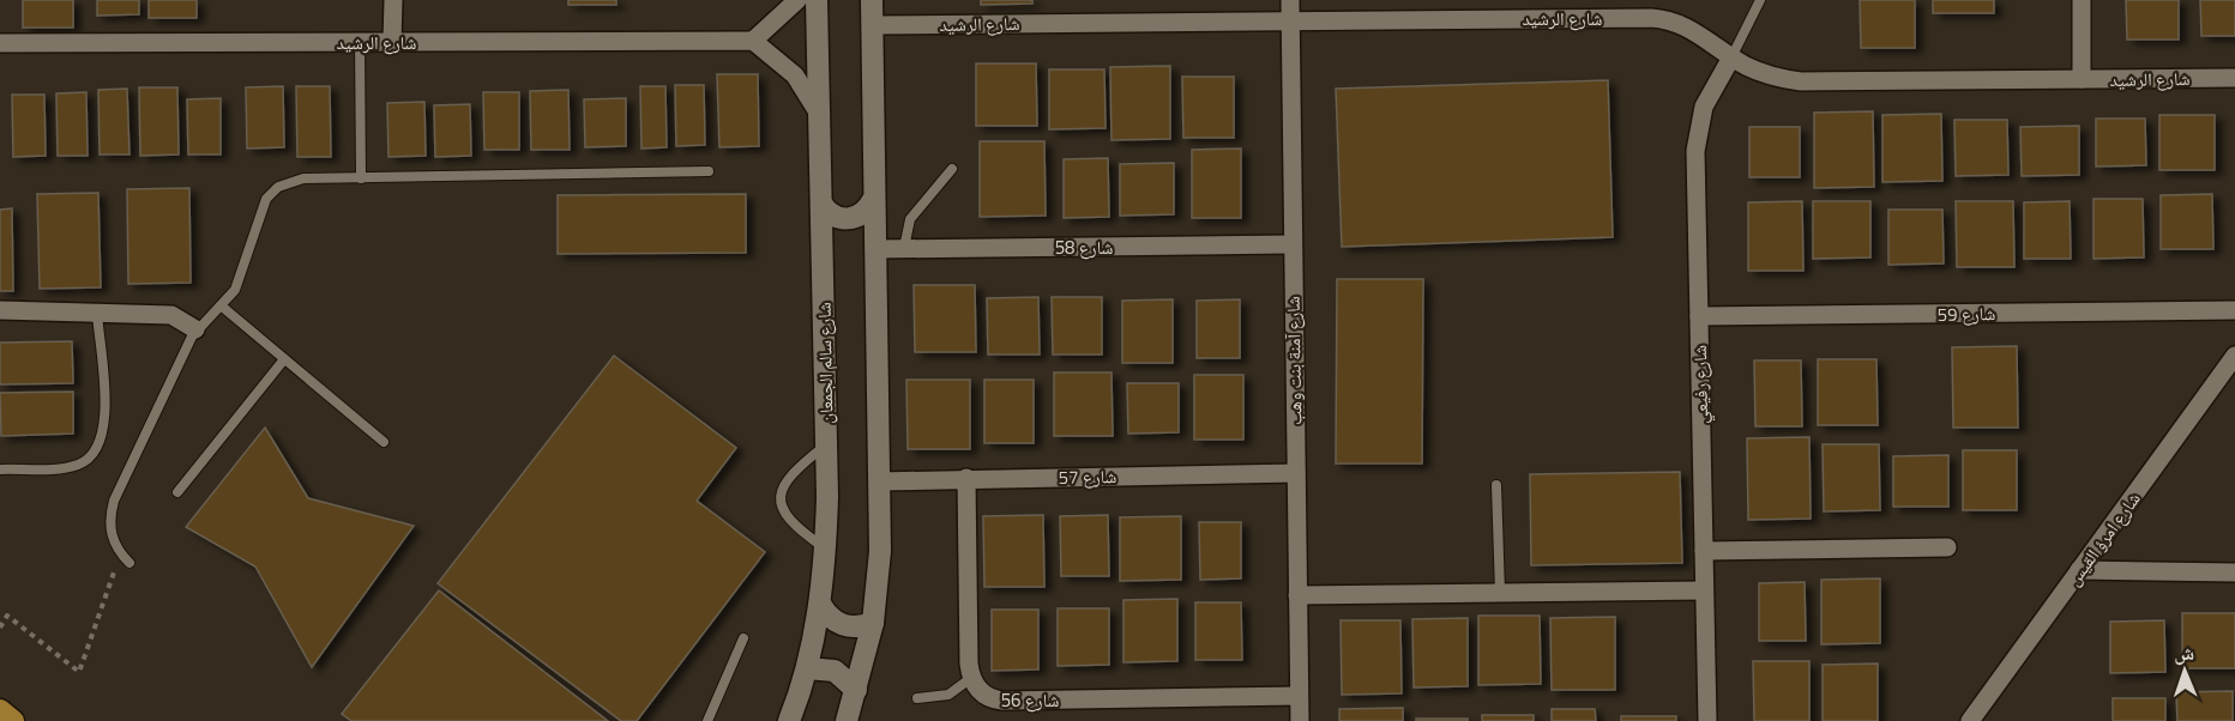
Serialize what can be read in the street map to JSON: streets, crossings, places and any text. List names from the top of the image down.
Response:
{
  "streets": {
    "street": [
      "شارع الرشيد",
      "شارع 58",
      "شارع 59",
      "شارع آمنة بنت وهب",
      "شارع سالم الجمعان",
      "شارع رفيعي",
      "شارع 57",
      "شارع امرؤ القيس",
      "شارع 56"
    ]
  },
  "crossings": [
    ["شارع الرشيد", "شارع آمنة بنت وهب"],
    ["شارع الرشيد", "شارع رفيعي"],
    ["شارع 58", "شارع آمنة بنت وهب"],
    ["شارع 59", "شارع رفيعي"],
    ["شارع آمنة بنت وهب", "شارع 57"],
    ["شارع آمنة بنت وهب", "شارع 56"]
  ],
  "north": "top"
}
